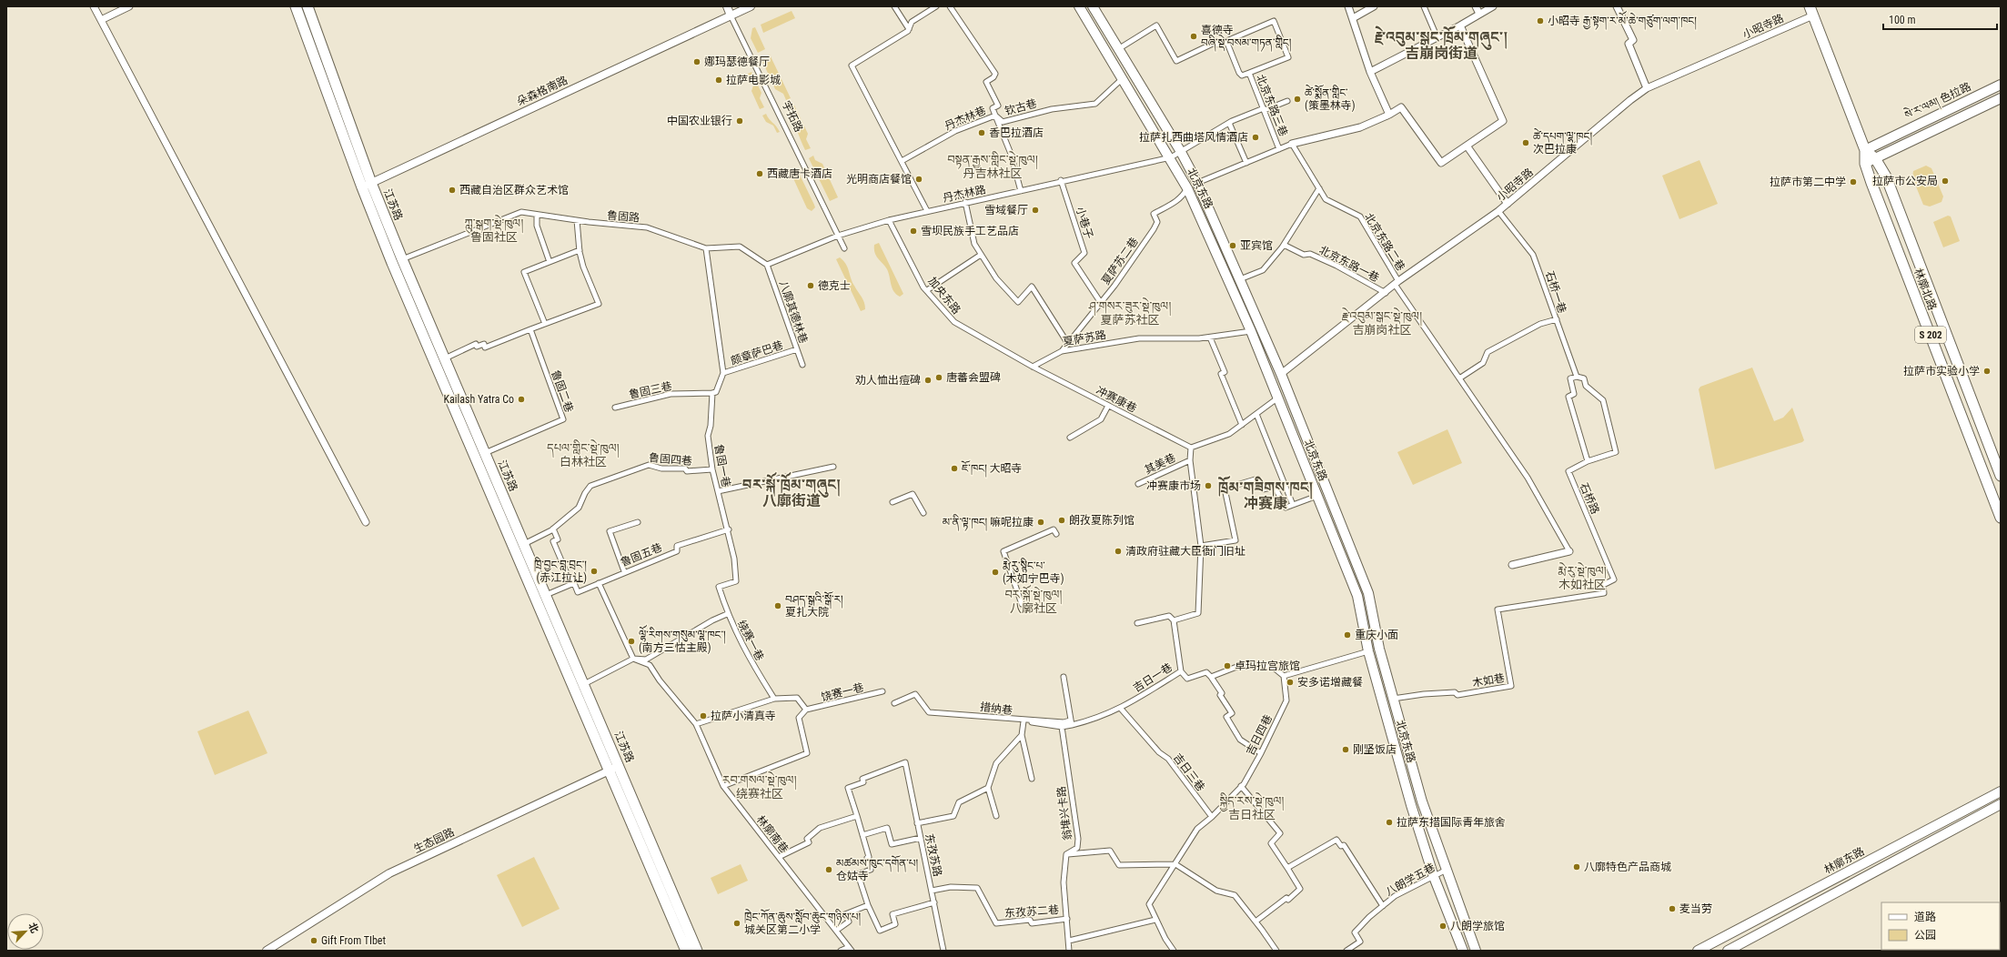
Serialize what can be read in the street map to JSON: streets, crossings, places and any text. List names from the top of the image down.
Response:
{
  "streets": {
    "main road": [
      "སེ་ར་ལམ། 色拉路",
      "北京东路",
      "江苏路",
      "林廓北路",
      "S 202",
      "林廓东路"
    ],
    "street": [
      "小昭寺路",
      "朵森格南路",
      "北京东路三巷",
      "钦古巷",
      "宇拓路",
      "丹杰林巷",
      "丹杰林路",
      "鲁固路",
      "小巷子",
      "北京东路二巷",
      "夏萨苏二巷",
      "北京东路一巷",
      "石桥一巷",
      "加央东路",
      "八廓其德林巷",
      "夏萨苏路",
      "颇章萨巴巷",
      "鲁固三巷",
      "鲁固二巷",
      "冲赛康巷",
      "鲁固四巷",
      "其美巷",
      "鲁固一巷",
      "石桥路",
      "鲁固五巷",
      "绕赛一巷",
      "吉日一巷",
      "木如巷",
      "饶赛一巷",
      "措纳巷",
      "吉日四巷",
      "吉日三巷",
      "翁堆兴卡路",
      "林廓南巷",
      "生态园路",
      "东孜苏路",
      "八朗学五巷",
      "东孜苏二巷"
    ]
  },
  "crossings": [
    ["小昭寺路", "北京东路"],
    ["小昭寺路", "北京东路二巷"],
    ["小昭寺路", "北京东路一巷"],
    ["小昭寺路", "林廓北路"],
    ["小昭寺路", "石桥一巷"],
    ["朵森格南路", "宇拓路"],
    ["朵森格南路", "江苏路"],
    ["སེ་ར་ལམ། 色拉路", "林廓北路"],
    ["北京东路三巷", "北京东路"],
    ["北京东路三巷", "丹杰林路"],
    ["北京东路三巷", "北京东路二巷"],
    ["钦古巷", "丹杰林巷"],
    ["钦古巷", "北京东路"],
    ["钦古巷", "丹杰林路"],
    ["宇拓路", "丹杰林路"],
    ["北京东路", "丹杰林路"],
    ["北京东路", "夏萨苏二巷"],
    ["北京东路", "夏萨苏路"],
    ["北京东路", "木如巷"],
    ["北京东路", "八朗学五巷"],
    ["丹杰林路", "小巷子"],
    ["丹杰林路", "加央东路"],
    ["江苏路", "鲁固路"],
    ["江苏路", "鲁固二巷"],
    ["江苏路", "鲁固四巷"],
    ["江苏路", "生态园路"],
    ["鲁固路", "八廓其德林巷"],
    ["鲁固路", "鲁固一巷"],
    ["小巷子", "夏萨苏二巷"],
    ["夏萨苏二巷", "夏萨苏路"],
    ["加央东路", "夏萨苏路"],
    ["加央东路", "冲赛康巷"],
    ["八廓其德林巷", "颇章萨巴巷"],
    ["夏萨苏路", "冲赛康巷"],
    ["颇章萨巴巷", "鲁固一巷"],
    ["鲁固三巷", "鲁固一巷"],
    ["鲁固四巷", "鲁固一巷"],
    ["鲁固一巷", "鲁固五巷"],
    ["鲁固一巷", "绕赛一巷"],
    ["石桥路", "木如巷"],
    ["吉日一巷", "吉日三巷"],
    ["措纳巷", "翁堆兴卡路"],
    ["吉日四巷", "吉日三巷"],
    ["翁堆兴卡路", "东孜苏二巷"],
    ["东孜苏路", "东孜苏二巷"]
  ],
  "districts": [
    "རྗེ་འབུམ་སྒང་ཁྲོམ་གཞུང་། 吉崩岗街道",
    "བསྟན་རྒྱས་གླིང་སྡེ་ཁུལ། 丹吉林社区",
    "ཀླུ་སྒུག་སྡེ་ཁུལ། 鲁固社区",
    "ཤ་གསར་ཟུར་སྡེ་ཁུལ། 夏萨苏社区",
    "རྗེ་འབུམ་སྒང་སྡེ་ཁུལ། 吉崩岗社区",
    "དཔལ་གླིང་སྡེ་ཁུལ། 白林社区",
    "བར་སྐོ་ཁྲོམ་གཞུང། 八廓街道",
    "ཁྲོམ་གཟིགས་ཁང། 冲赛康",
    "རྨེ་རུ་སྡེ་ཁུལ། 木如社区",
    "བར་སྐོ་སྡེ་ཁུལ། 八廓社区",
    "རབ་གསལ་སྡེ་ཁུལ། 绕赛社区",
    "སྐྱིད་རས་སྡེ་ཁུལ། 吉日社区"
  ],
  "places": [
    "小昭寺 རྒྱ་སྟག་ར་མོ་ཆེ་གཙུག་ལག་ཁང།",
    "喜德寺 བཞི་སྡེ་བསམ་གཏན་གླིང།",
    "娜玛瑟德餐厅",
    "拉萨电影城",
    "ཚེ་སྨོན་གླིང་ (策墨林寺)",
    "中国农业银行",
    "香巴拉酒店",
    "拉萨扎西曲塔风情酒店",
    "ཚེ་དཔག་ལྷ་ཁང། 次巴拉康",
    "西藏唐卡酒店",
    "光明商店餐馆",
    "拉萨市公安局",
    "拉萨市第二中学",
    "西藏自治区群众艺术馆",
    "雪域餐厅",
    "雪坝民族手工艺品店",
    "亚宾馆",
    "德克士",
    "拉萨市实验小学",
    "唐蕃会盟碑",
    "劝人恤出痘碑",
    "Kailash Yatra Co",
    "ཇོ་ཁང། 大昭寺",
    "冲赛康市场",
    "朗孜夏陈列馆",
    "མ་ནི་ལྟ་ཁང། 嘛呢拉康",
    "清政府驻藏大臣衙门旧址",
    "ཁྲི་བྱང་བླ་བྲང་། (赤江拉让)",
    "རྨེ་རུ་སྙིང་པ་ (木如宁巴寺)",
    "བཤད་སྒྲའི་སྒོ་ར། 夏扎大院",
    "重庆小面",
    "ལྷོ་རིགས་གསུམ་ལྷ་ཁང་། (南方三怙主殿)",
    "卓玛拉宫旅馆",
    "安多诺增藏餐",
    "拉萨小清真寺",
    "刚坚饭店",
    "拉萨东措国际青年旅舍",
    "八廓特色产品商城",
    "མཚམས་ཁུང་དགོན་པ། 仓姑寺",
    "麦当劳",
    "ཁྲེང་ཀོན་ཆུས་སློབ་ཆུང་གཉིས་པ། 城关区第二小学",
    "八朗学旅馆",
    "Gift From TIbet"
  ],
  "legend": ["道路", "公园"],
  "scale_bar": "100 m",
  "north": "top right"
}
